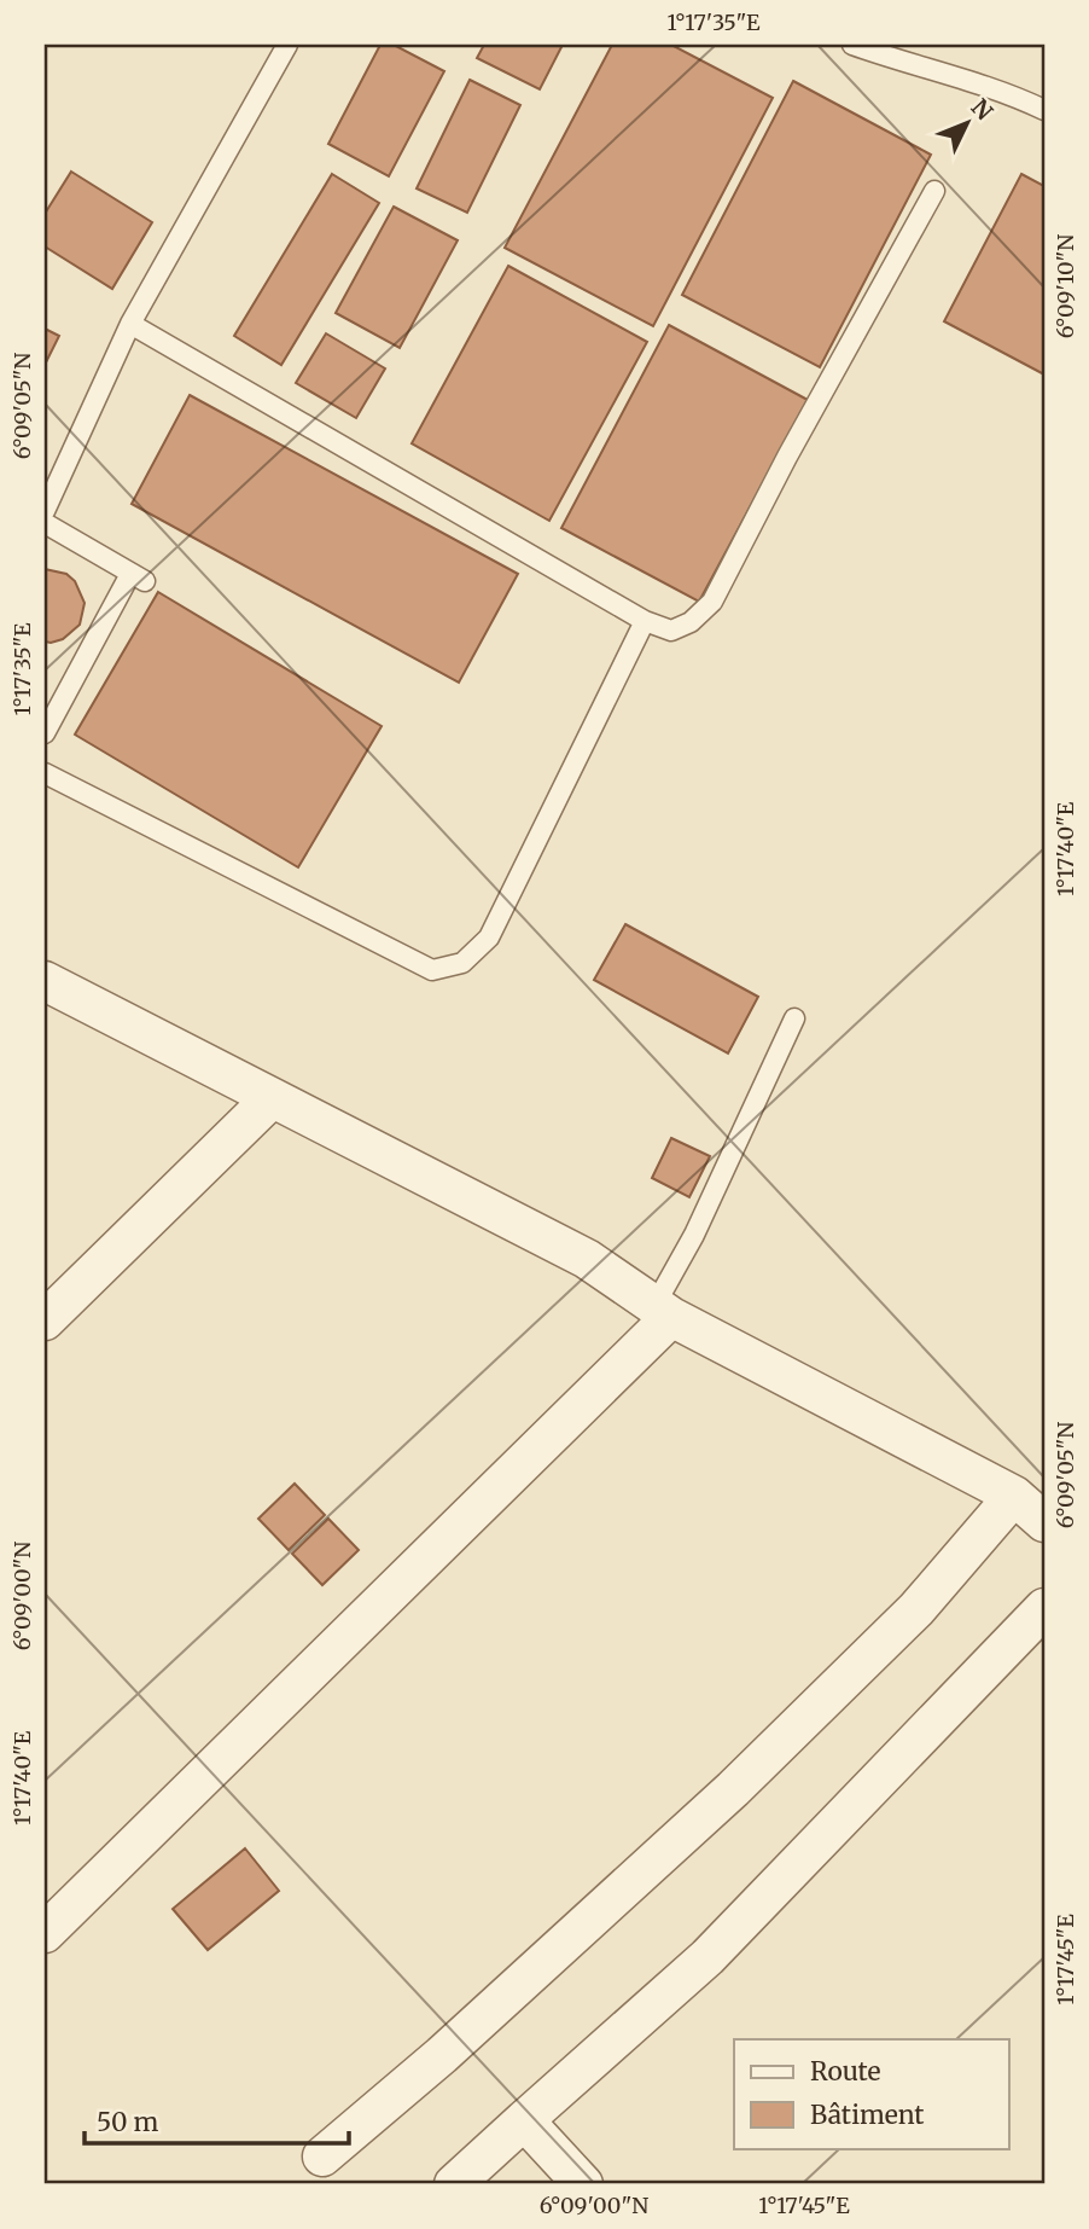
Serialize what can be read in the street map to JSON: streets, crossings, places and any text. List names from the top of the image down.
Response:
{
  "legend": ["Route", "Bâtiment"],
  "scale_bar": "50 m",
  "north": "top right",
  "coordinates": [
    "1°17'35\"E",
    "6°09'10\"N",
    "6°09'05\"N",
    "1°17'40\"E",
    "6°09'00\"N",
    "1°17'45\"E"
  ]
}
